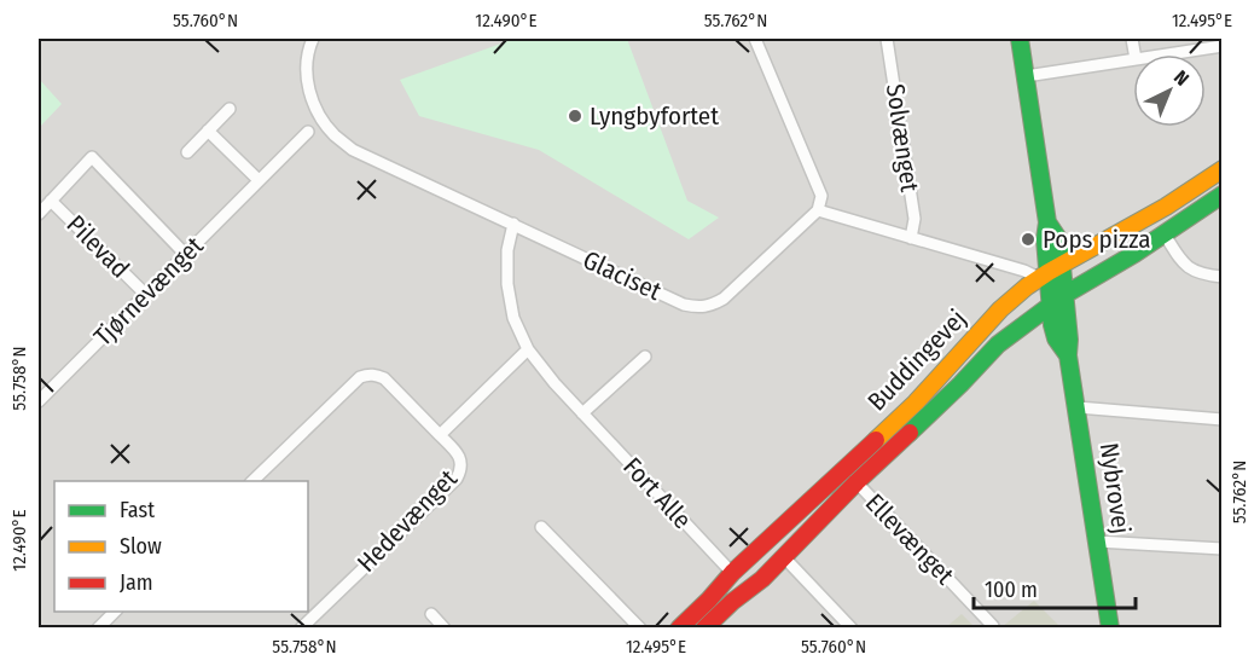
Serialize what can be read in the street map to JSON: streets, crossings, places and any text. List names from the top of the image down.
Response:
{
  "streets": {
    "street": [
      "Solvænget",
      "Pilevad",
      "Glaciset",
      "Tjørnevænget",
      "Buddingevej",
      "Nybrovej",
      "Fort Alle",
      "Hedevænget",
      "Ellevænget"
    ]
  },
  "crossings": [
    ["Pilevad", "Tjørnevænget"],
    ["Glaciset", "Fort Alle"],
    ["Buddingevej", "Nybrovej"],
    ["Buddingevej", "Fort Alle"],
    ["Buddingevej", "Ellevænget"],
    ["Fort Alle", "Hedevænget"]
  ],
  "places": ["Lyngbyfortet", "Pops pizza"],
  "legend": ["Fast", "Slow", "Jam"],
  "scale_bar": "100 m",
  "north": "top right",
  "coordinates": [
    "55.760°N",
    "12.490°E",
    "55.762°N",
    "12.495°E",
    "55.758°N"
  ]
}
